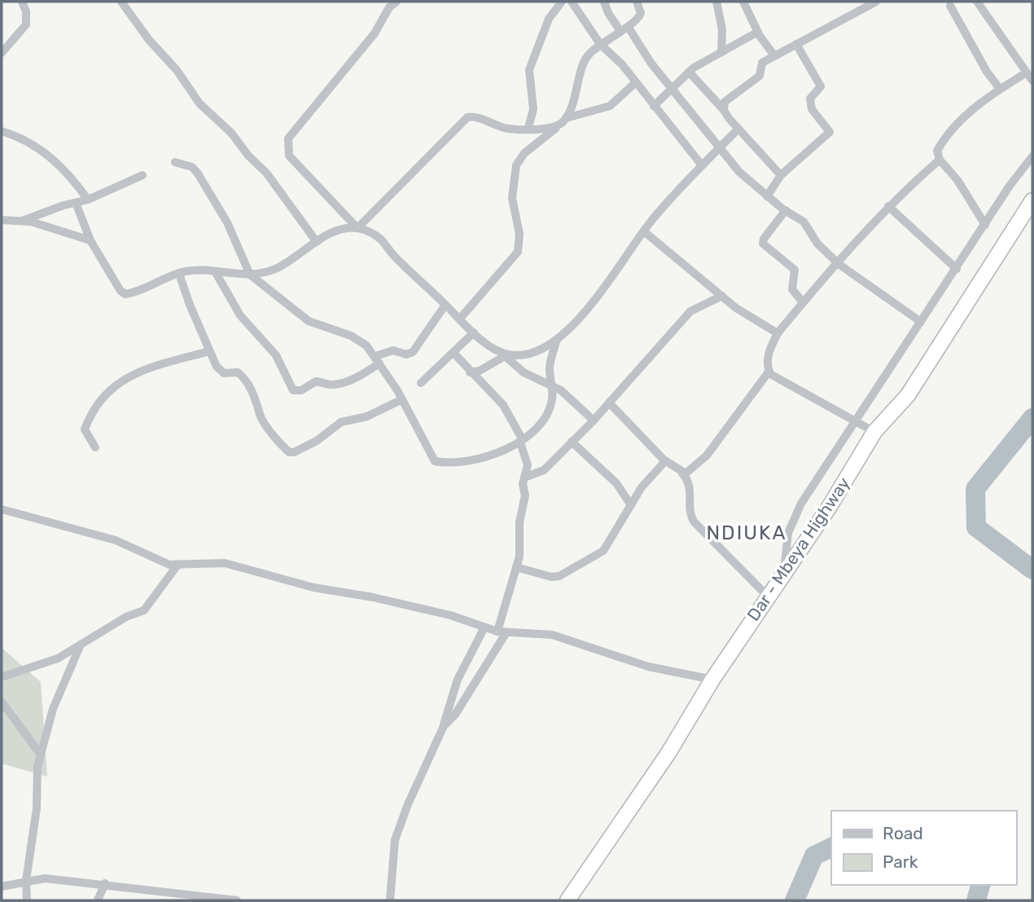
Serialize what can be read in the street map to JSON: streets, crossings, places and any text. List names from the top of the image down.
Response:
{
  "streets": {
    "highway": ["Dar - Mbeya Highway"]
  },
  "districts": ["NDIUKA"],
  "legend": ["Road", "Park"]
}
